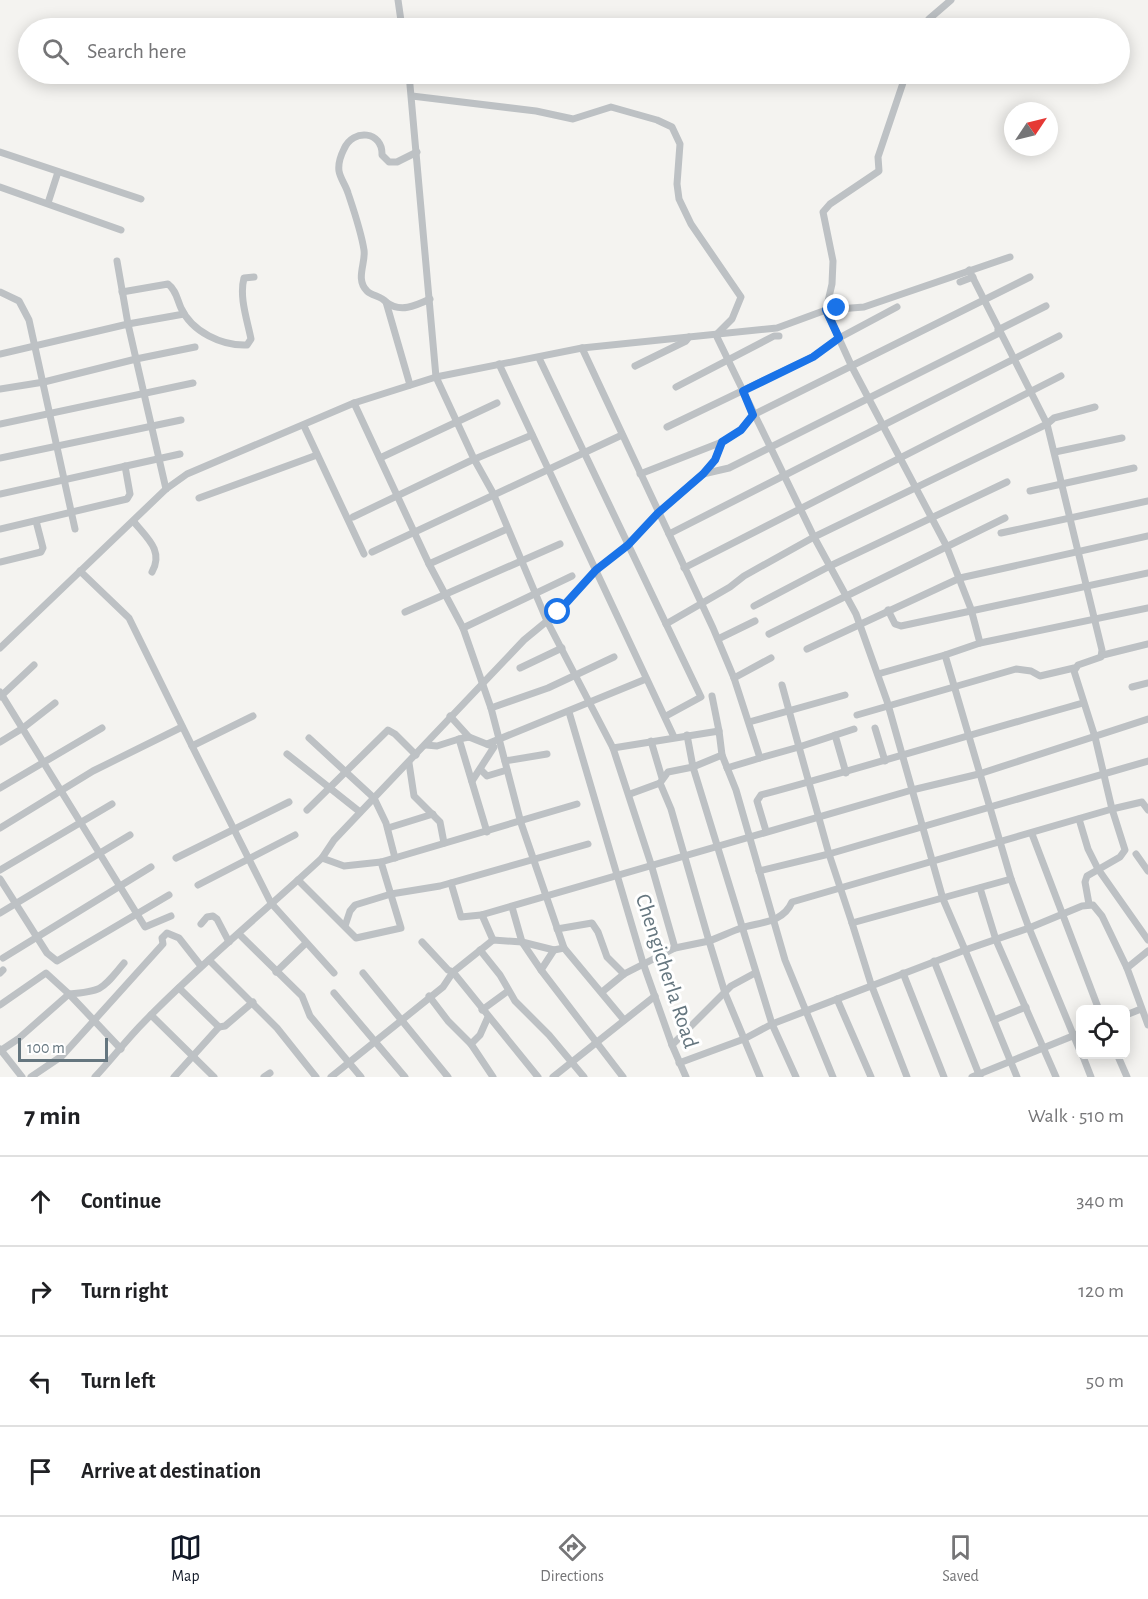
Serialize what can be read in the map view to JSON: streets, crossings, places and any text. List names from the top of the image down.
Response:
{
  "streets": {
    "street": ["Chengicherla Road"]
  },
  "scale_bar": "100 m",
  "north": "top right",
  "page": {
    "search": "Search here",
    "scale": "100 m",
    "heading": ["7 min", "Walk · 510 m"],
    "list": [
      ["Continue", "340 m"],
      ["Turn right", "120 m"],
      ["Turn left", "50 m"],
      "Arrive at destination"
    ],
    "nav": ["Map", "Directions", "Saved"]
  }
}
